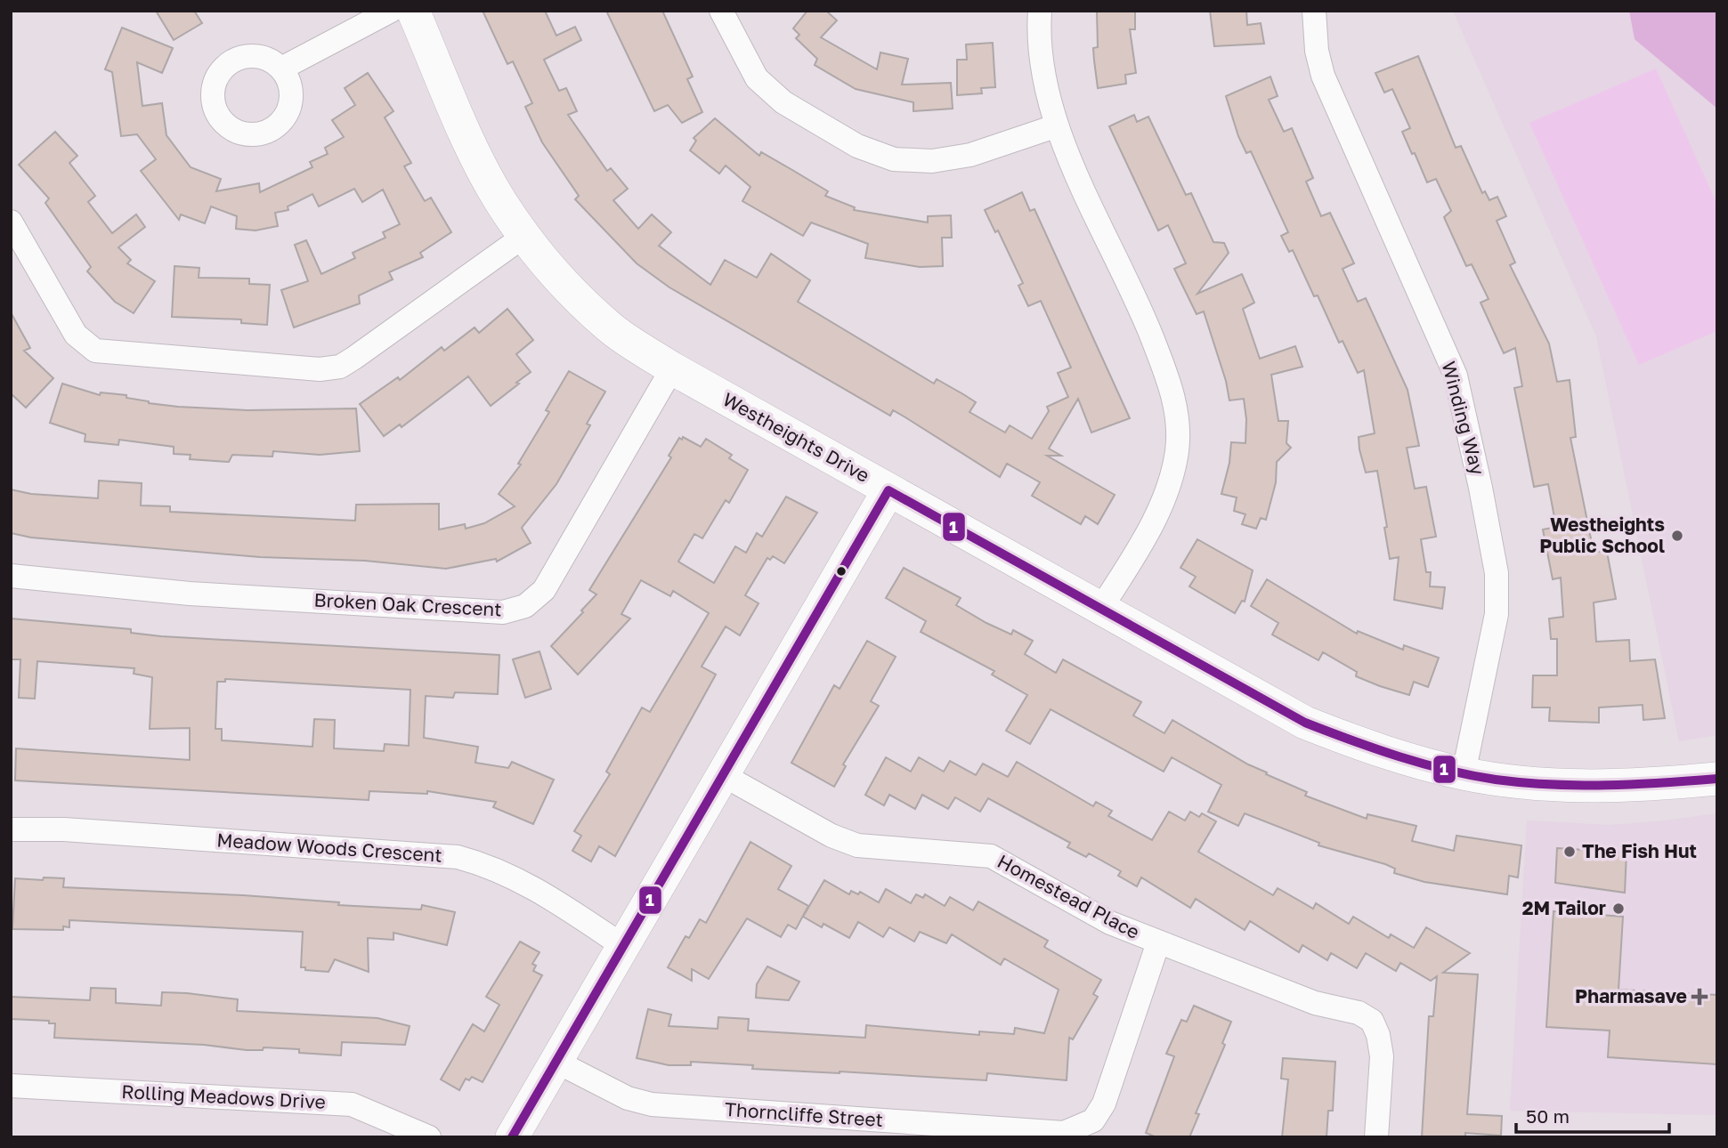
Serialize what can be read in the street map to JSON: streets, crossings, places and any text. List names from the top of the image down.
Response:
{
  "streets": {
    "street": [
      "Winding Way",
      "Westheights Drive",
      "Broken Oak Crescent",
      "Meadow Woods Crescent",
      "Homestead Place",
      "Rolling Meadows Drive",
      "Thorncliffe Street"
    ]
  },
  "crossings": [
    ["Winding Way", "Westheights Drive"],
    ["Westheights Drive", "Broken Oak Crescent"],
    ["Homestead Place", "Thorncliffe Street"]
  ],
  "places": {
    "other": ["Westheights Public School", "The Fish Hut", "2M Tailor"],
    "health": ["Pharmasave"]
  },
  "lines": ["transit line 1"],
  "scale_bar": "50 m"
}
